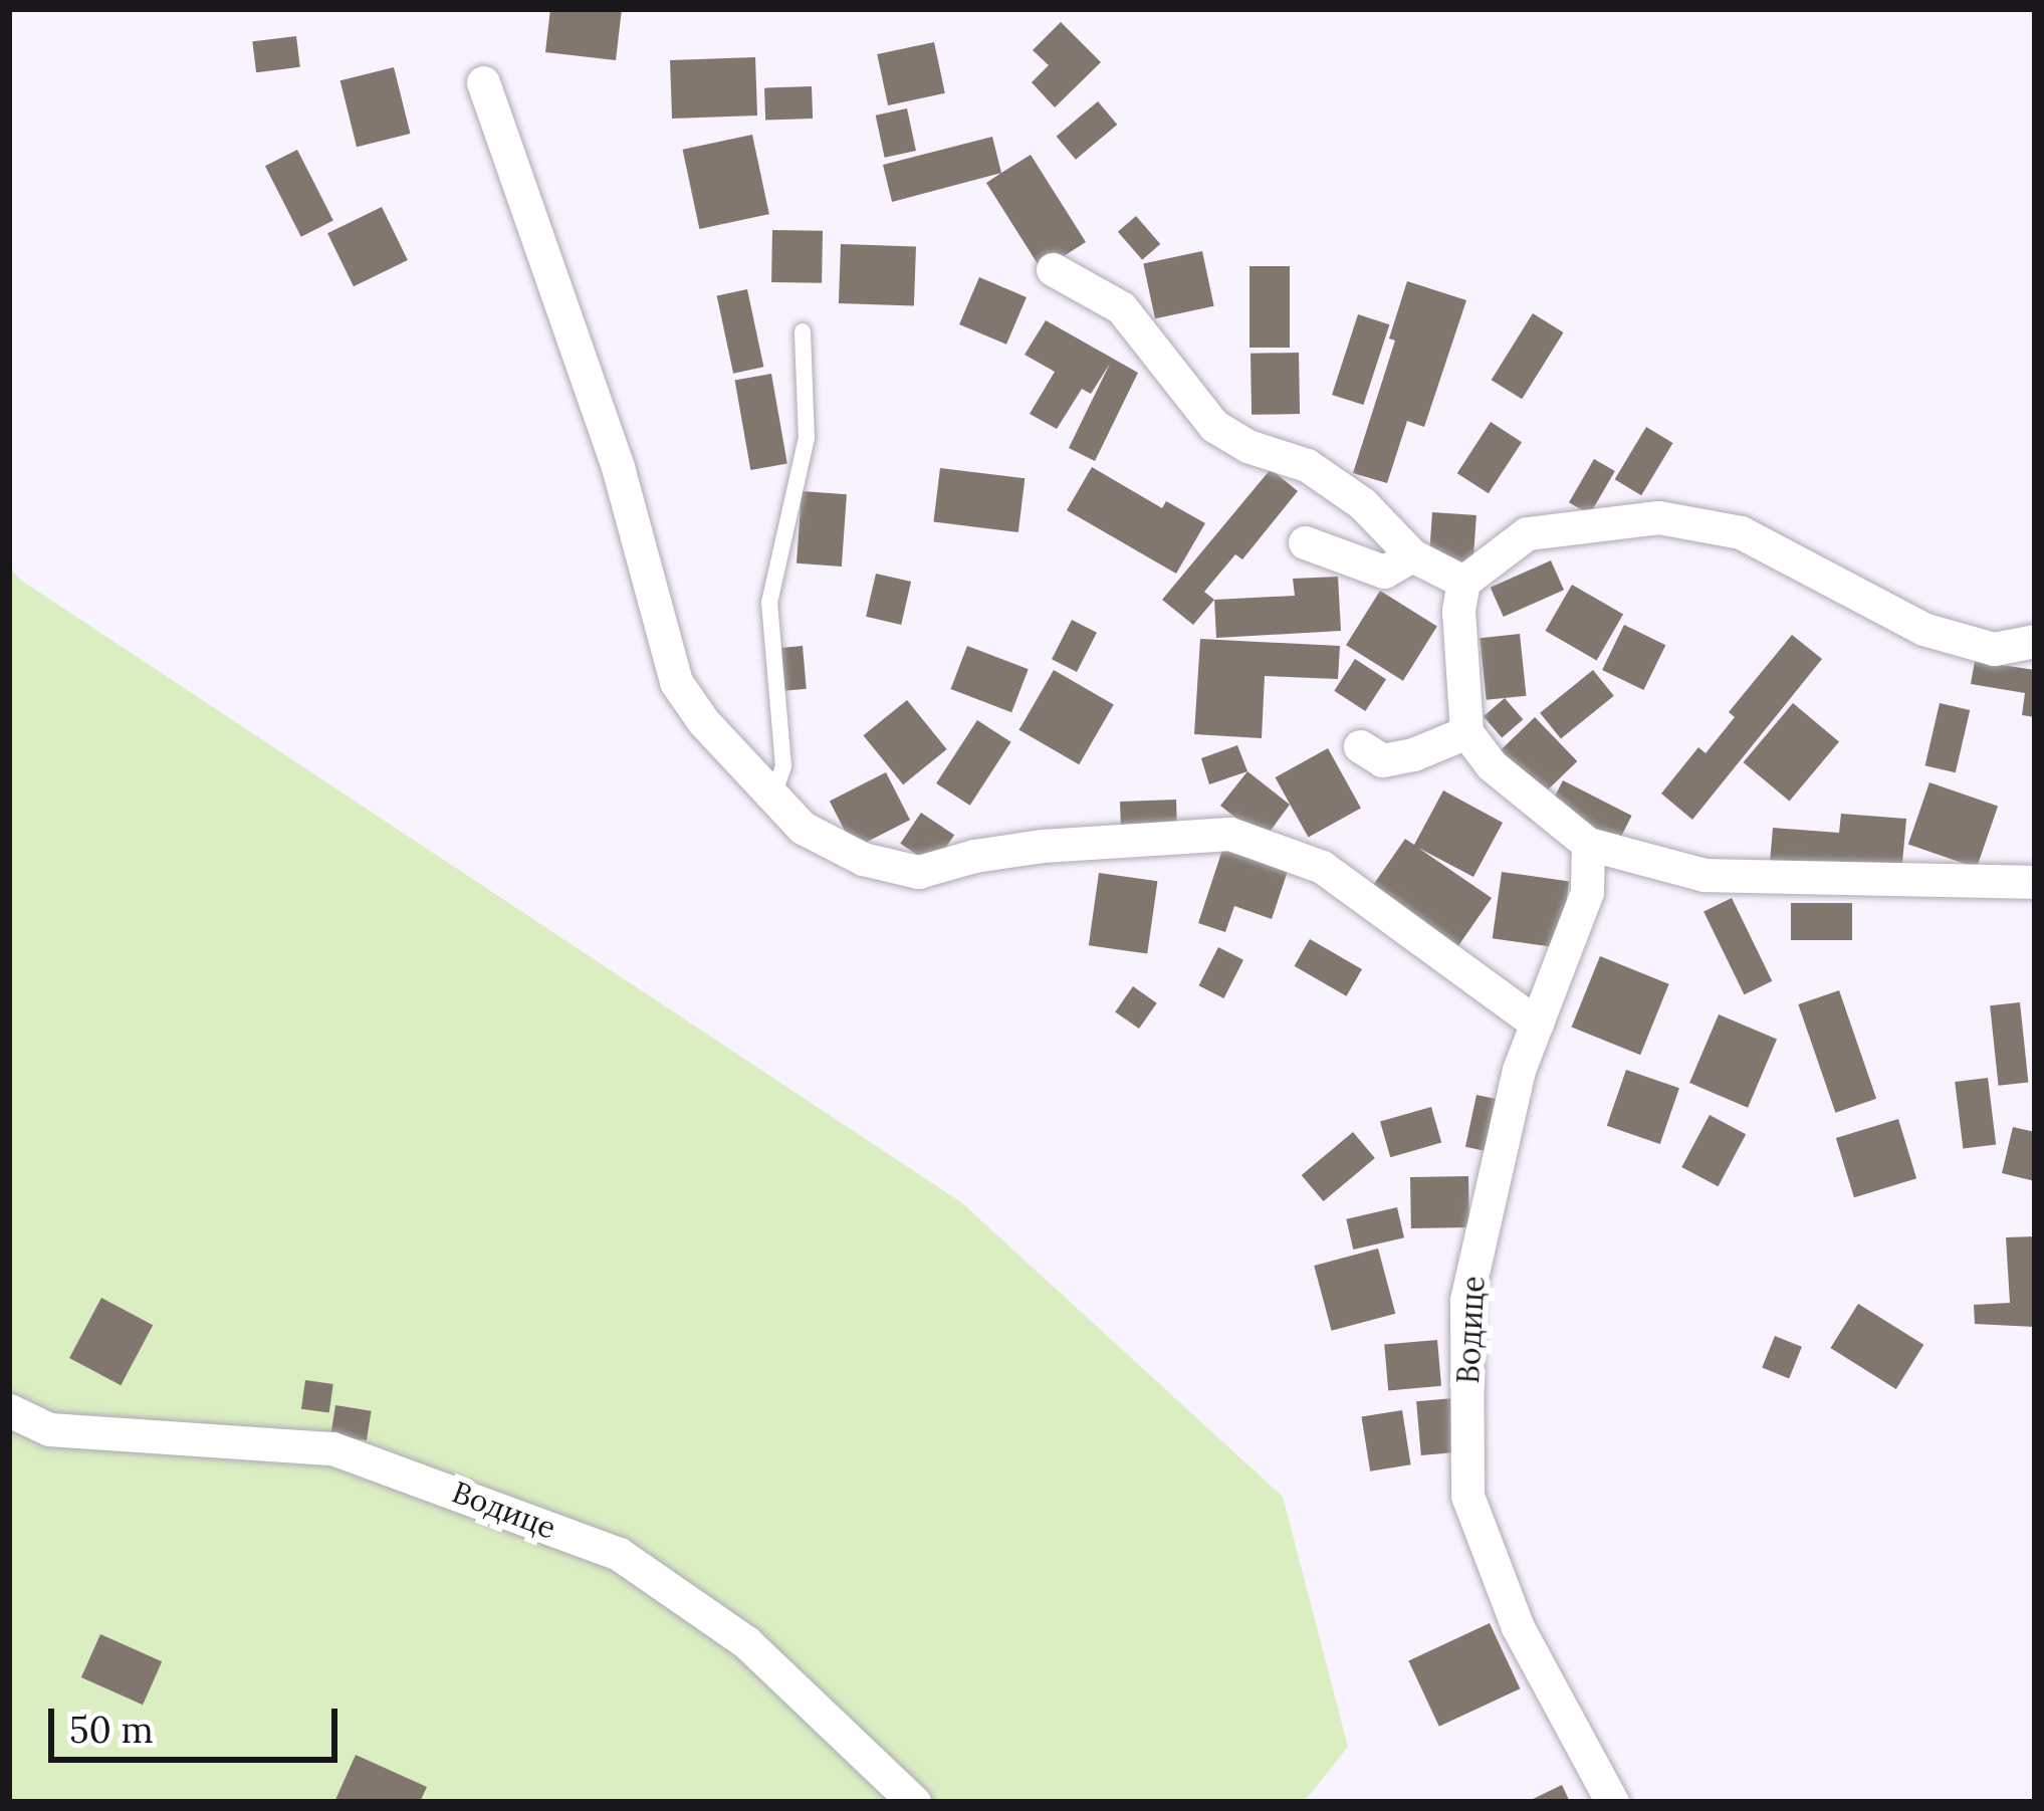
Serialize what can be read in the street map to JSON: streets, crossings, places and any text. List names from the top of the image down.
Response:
{
  "streets": {
    "street": ["Водице"]
  },
  "scale_bar": "50 m"
}
